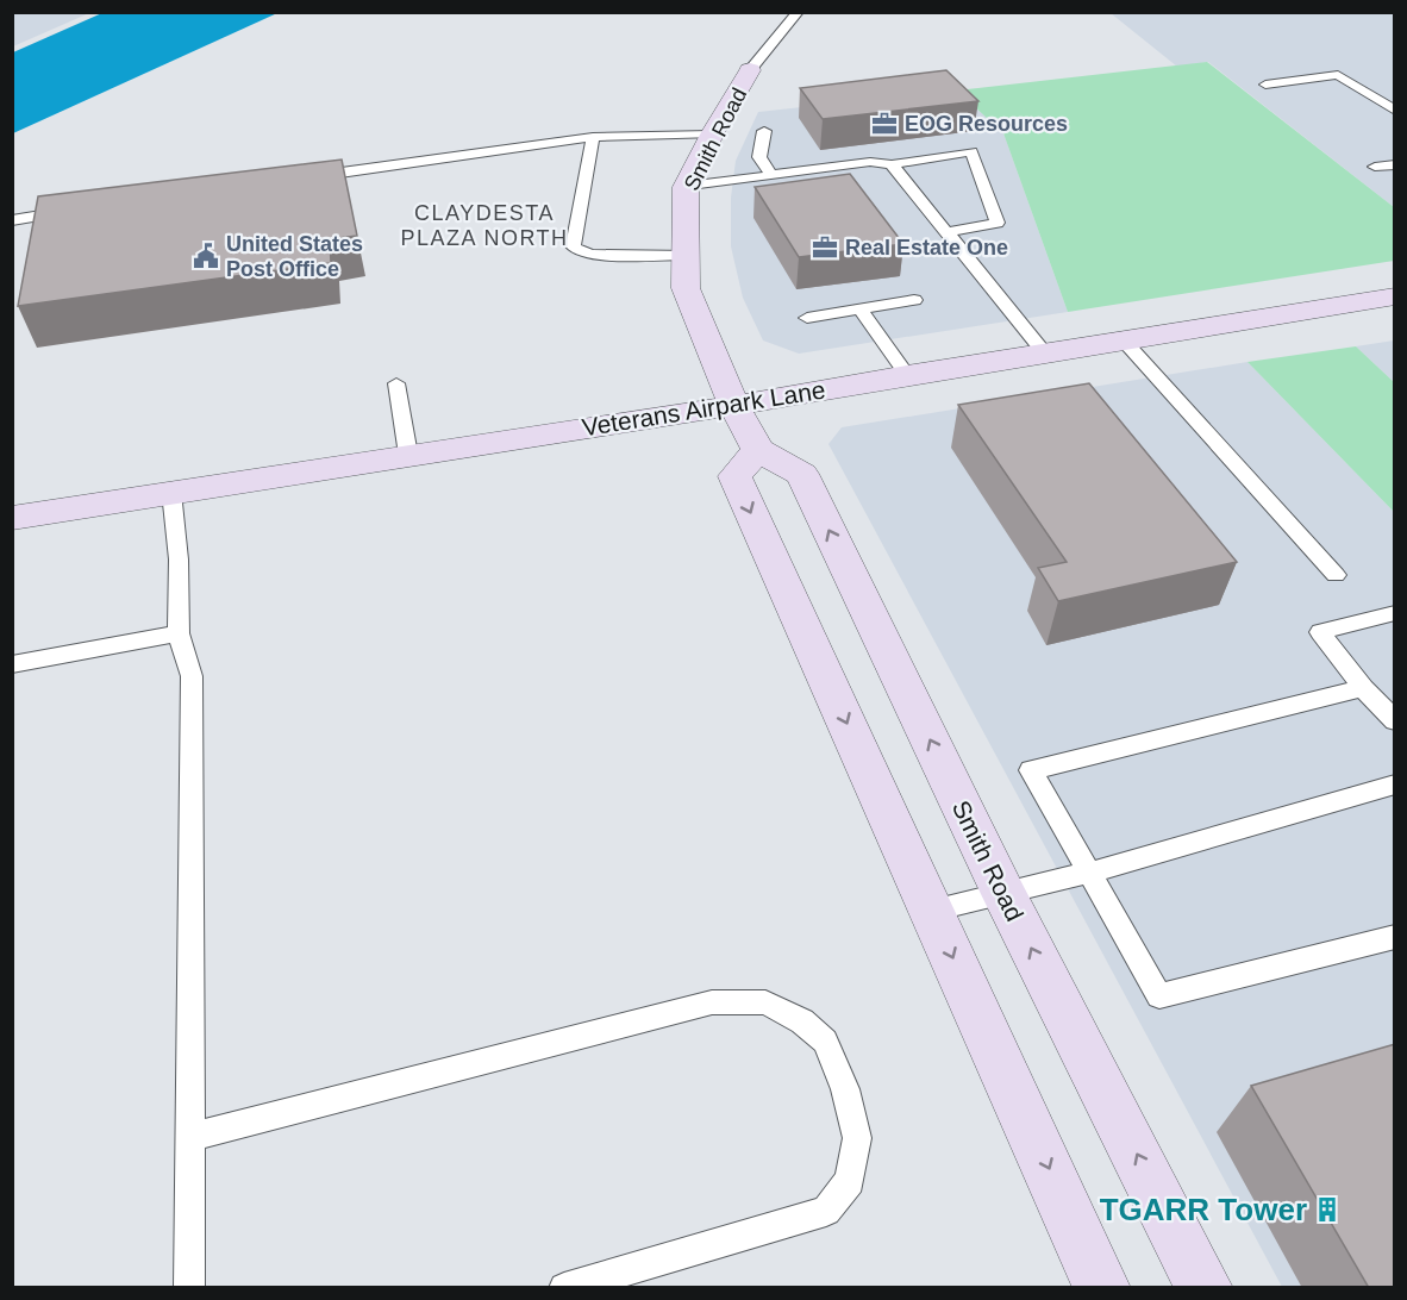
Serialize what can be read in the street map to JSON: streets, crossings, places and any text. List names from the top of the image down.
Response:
{
  "streets": {
    "street": ["Smith Road", "Veterans Airpark Lane"]
  },
  "crossings": [
    ["Smith Road", "Veterans Airpark Lane"]
  ],
  "districts": ["CLAYDESTA PLAZA NORTH"],
  "places": {
    "office": ["EOG Resources", "Real Estate One"],
    "public building": ["United States Post Office"],
    "building": ["TGARR Tower"]
  }
}
